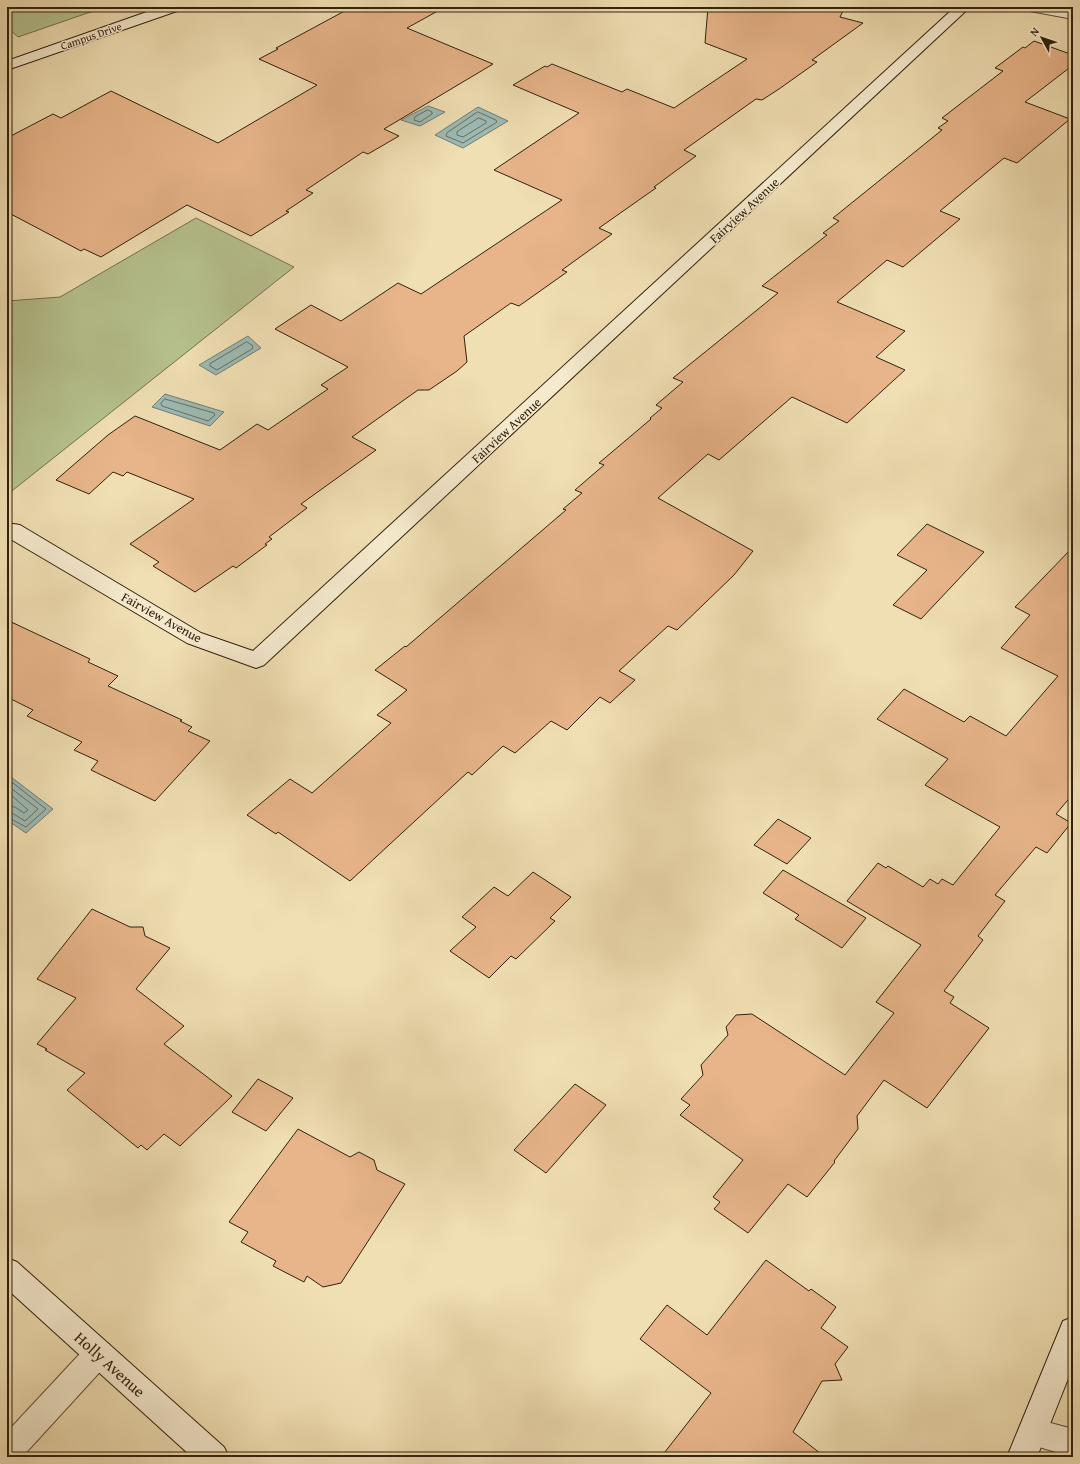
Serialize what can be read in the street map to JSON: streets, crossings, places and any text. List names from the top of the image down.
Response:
{
  "streets": {
    "street": ["Campus Drive", "Fairview Avenue", "Holly Avenue"]
  },
  "north": "top left"
}
